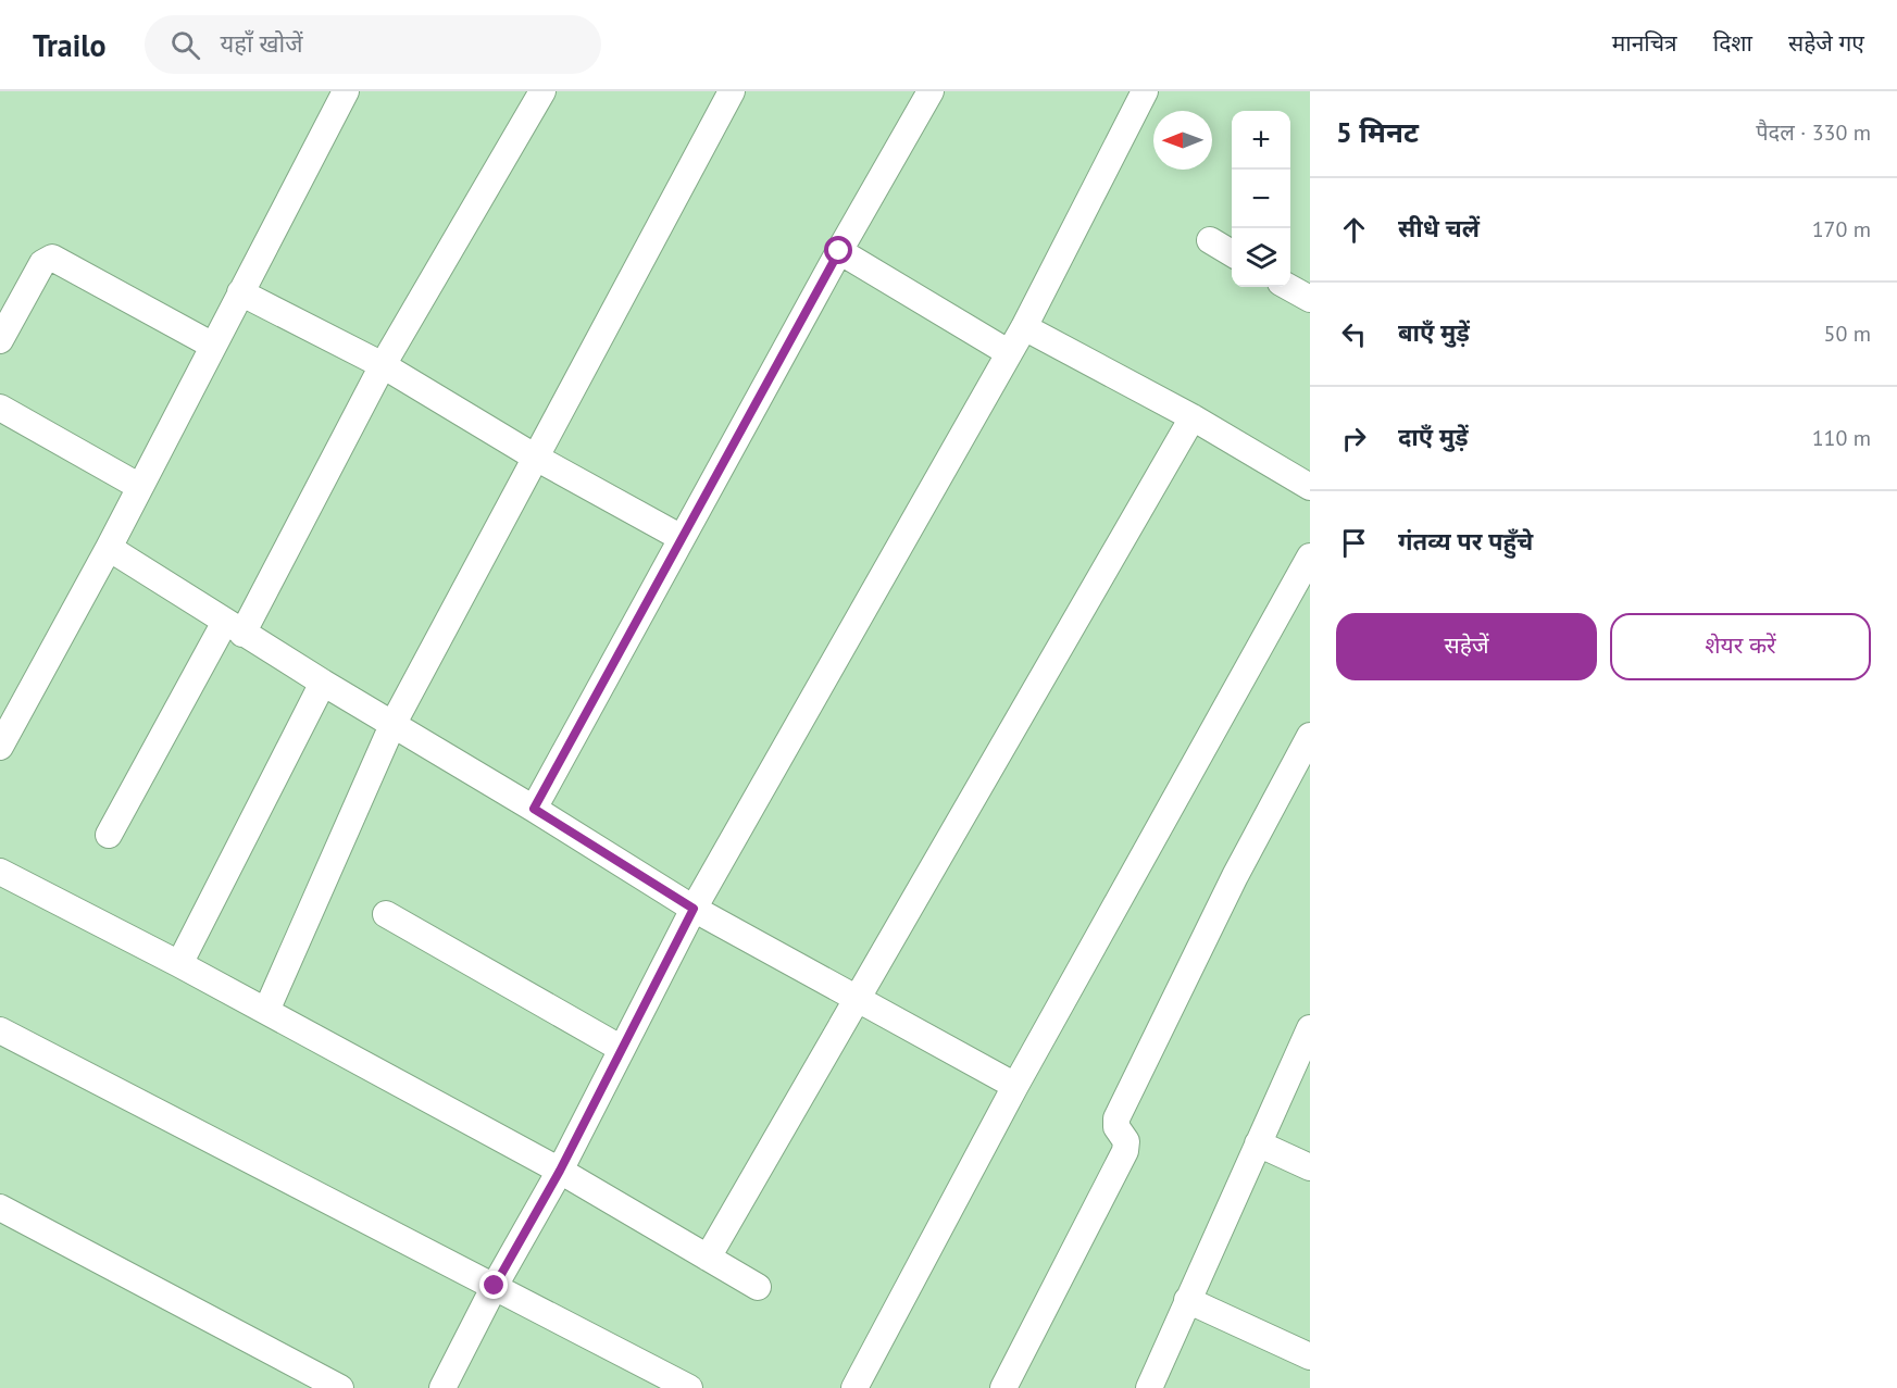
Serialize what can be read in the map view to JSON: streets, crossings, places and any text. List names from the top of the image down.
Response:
{
  "north": "left",
  "page": {
    "header": "Trailo",
    "search": "यहाँ खोजें",
    "nav": ["मानचित्र", "दिशा", "सहेजे गए"],
    "heading": ["5 मिनट", "पैदल · 330 m"],
    "map_buttons": ["+", "−"],
    "list": [
      ["सीधे चलें", "170 m"],
      ["बाएँ मुड़ें", "50 m"],
      ["दाएँ मुड़ें", "110 m"],
      "गंतव्य पर पहुँचे"
    ],
    "buttons": ["सहेजें", "शेयर करें"]
  }
}
